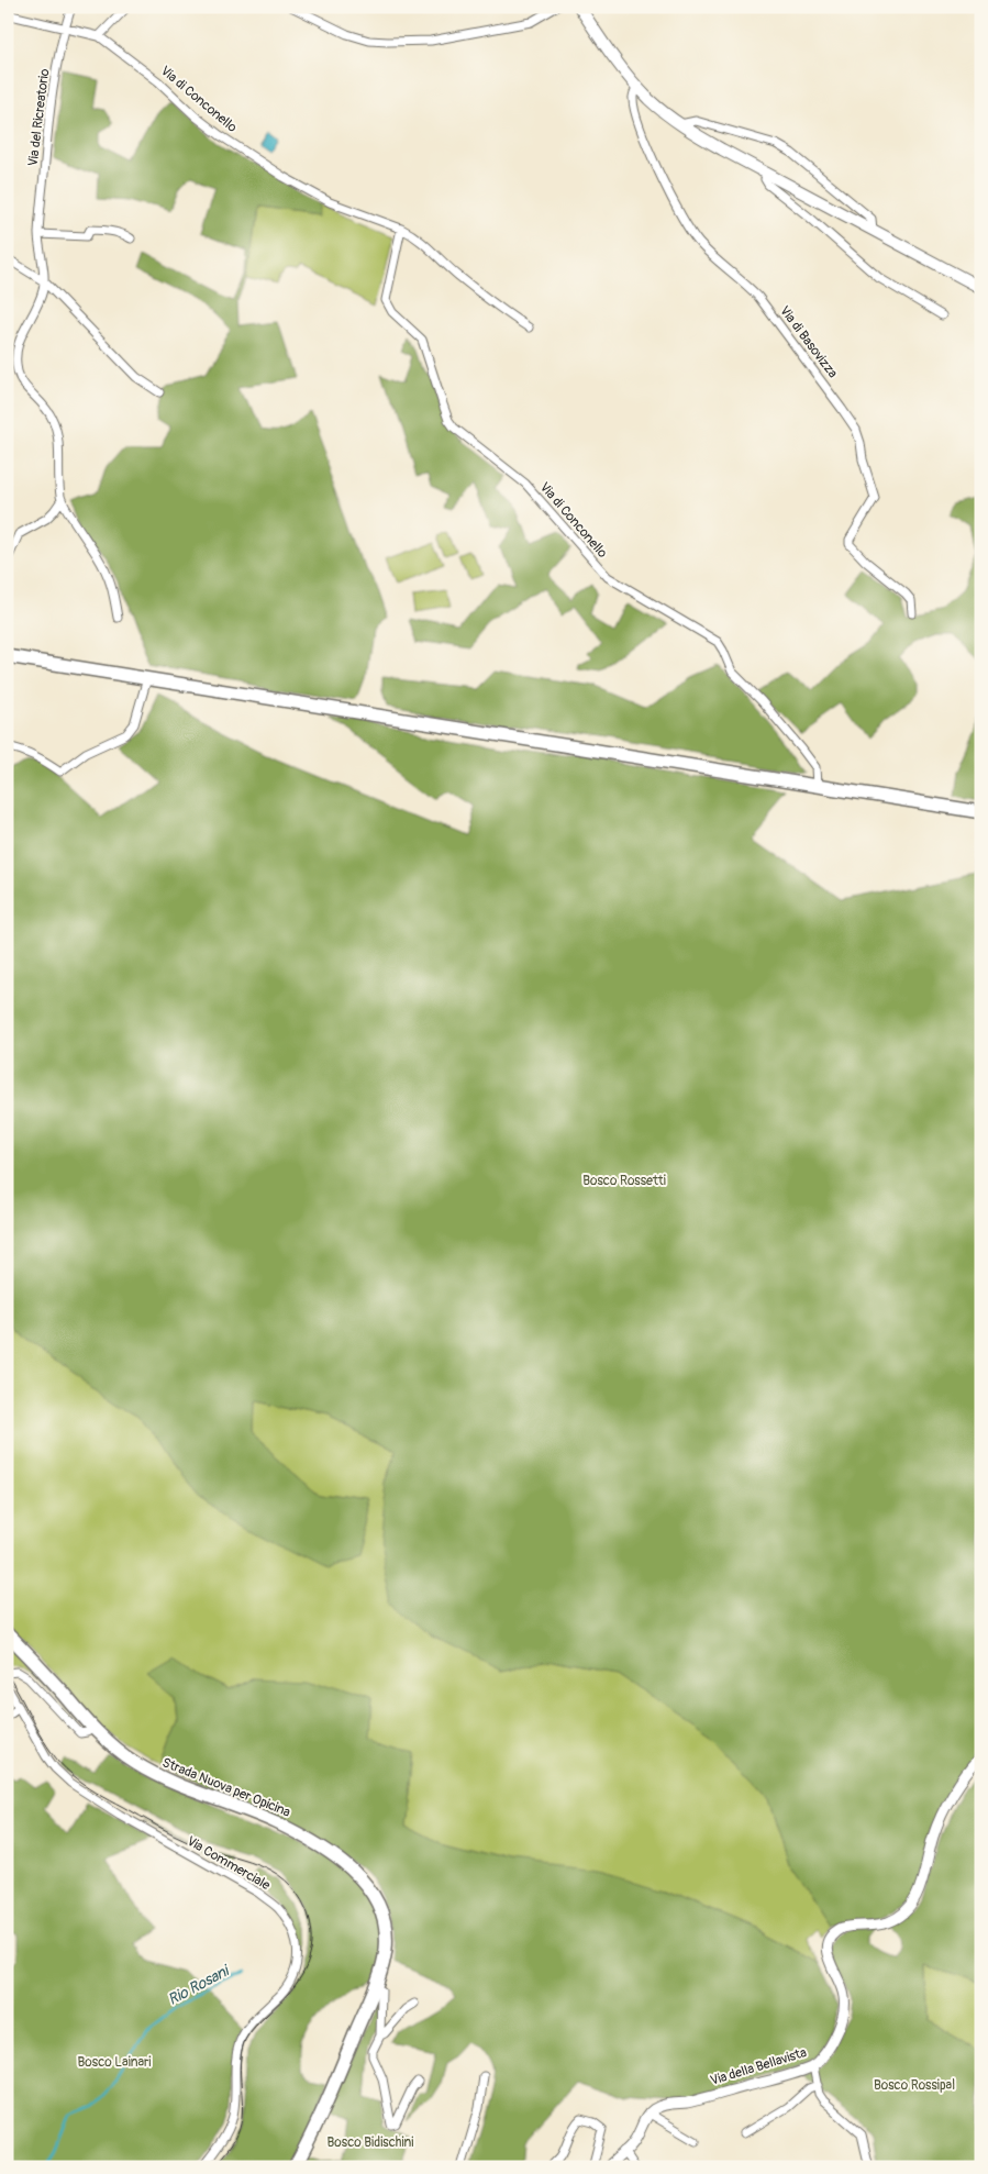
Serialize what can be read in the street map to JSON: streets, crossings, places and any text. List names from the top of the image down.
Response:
{
  "streets": {
    "main road": ["Strada Nuova per Opicina"],
    "street": [
      "Via di Conconello",
      "Via del Ricreatorio",
      "Via di Basovizza",
      "Via Commerciale",
      "Via della Bellavista"
    ]
  },
  "crossings": [
    ["Via di Conconello", "Via del Ricreatorio"]
  ],
  "water": ["Rio Rosani"],
  "parks": [
    "Bosco Rossetti",
    "Bosco Lainari",
    "Bosco Rossipal",
    "Bosco Bidischini"
  ]
}
